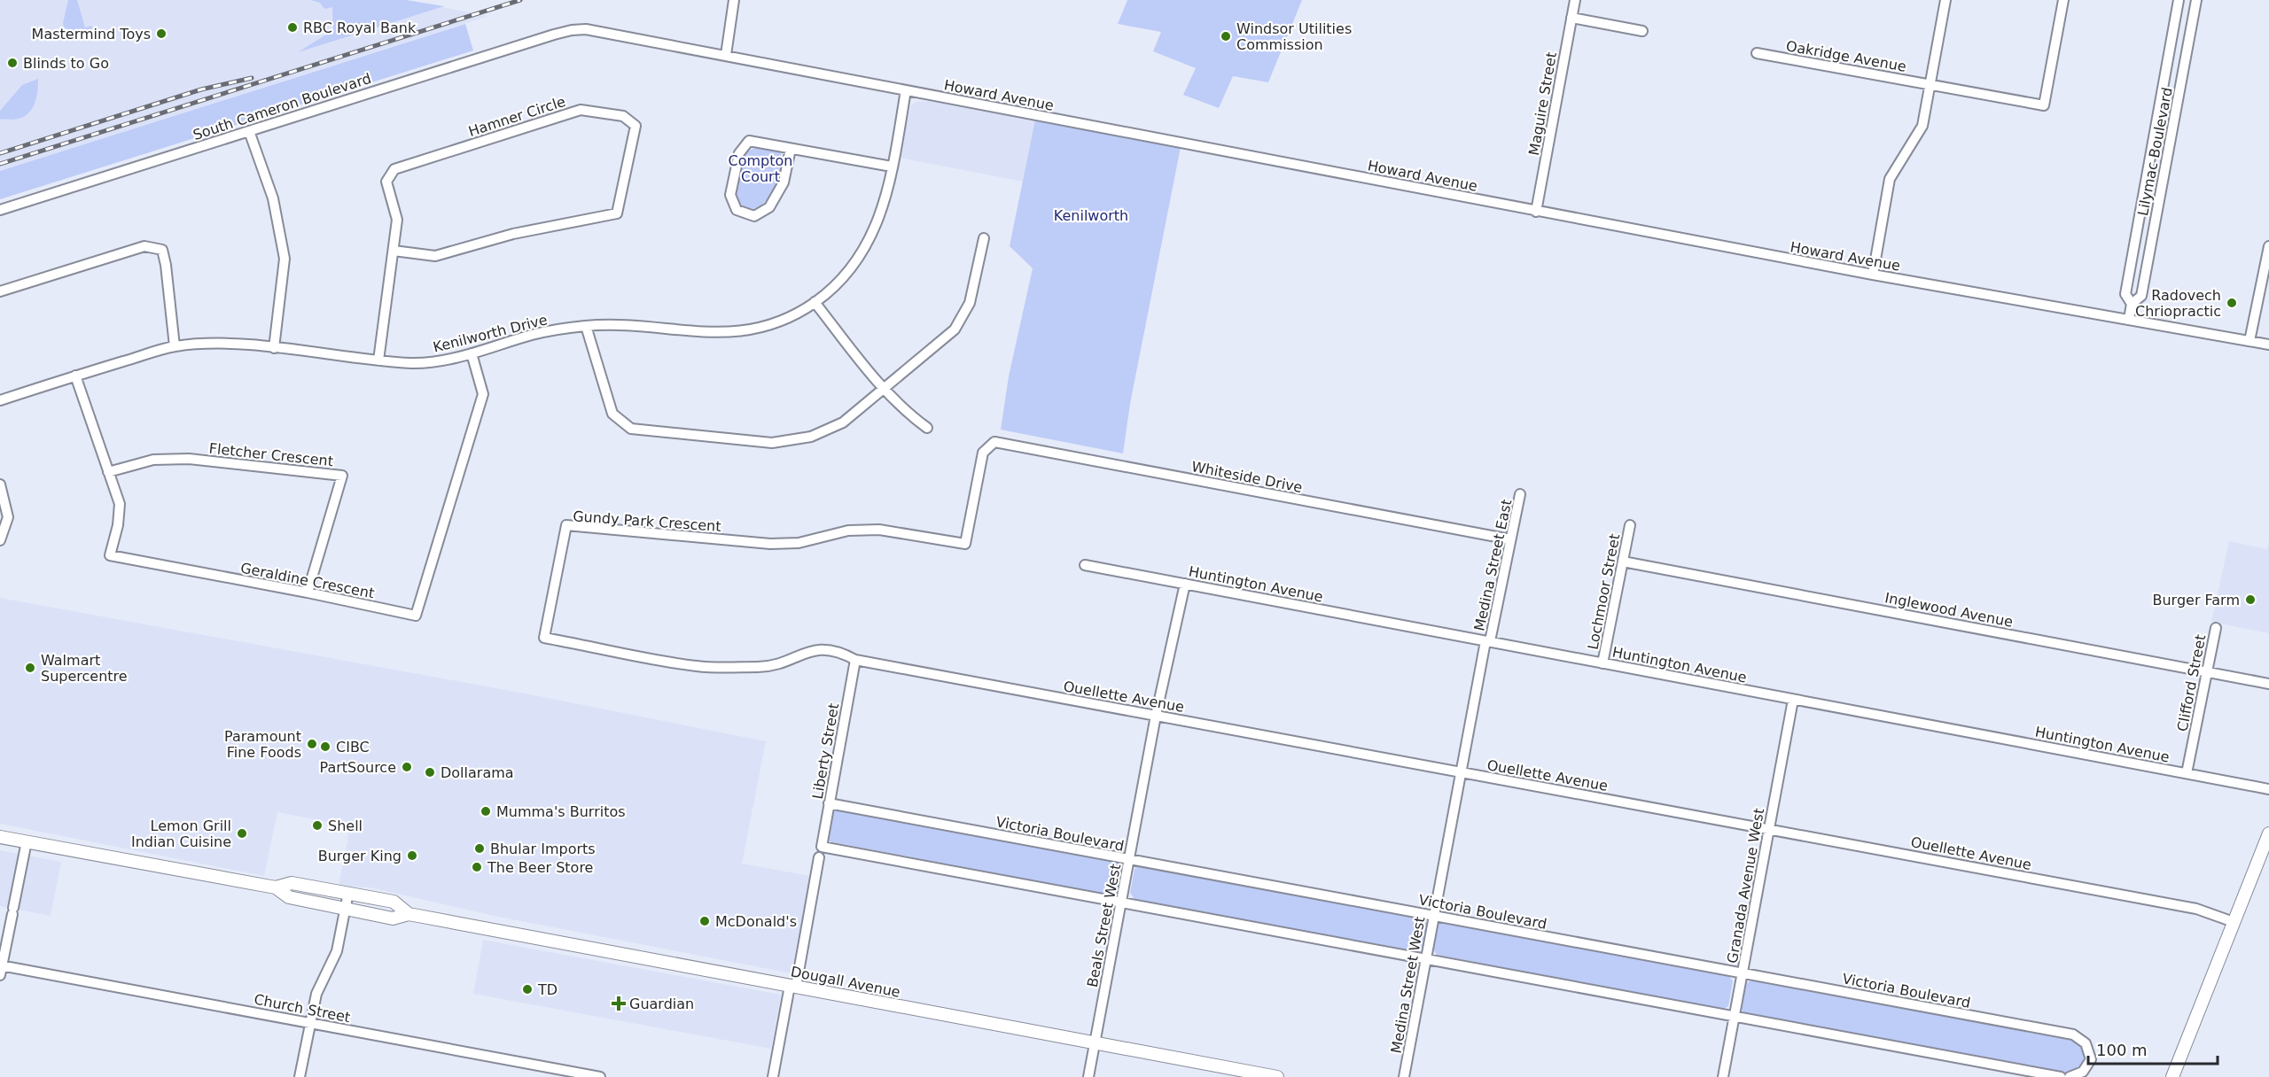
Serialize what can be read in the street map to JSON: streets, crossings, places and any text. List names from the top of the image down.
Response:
{
  "streets": {
    "main road": ["Dougall Avenue"],
    "street": [
      "Oakridge Avenue",
      "Howard Avenue",
      "Maguire Street",
      "South Cameron Boulevard",
      "Hamner Circle",
      "Lilymac Boulevard",
      "Kenilworth Drive",
      "Fletcher Crescent",
      "Whiteside Drive",
      "Gundy Park Crescent",
      "Medina Street East",
      "Geraldine Crescent",
      "Huntington Avenue",
      "Lochmoor Street",
      "Inglewood Avenue",
      "Clifford Street",
      "Ouellette Avenue",
      "Liberty Street",
      "Victoria Boulevard",
      "Granada Avenue West",
      "Beals Street West",
      "Medina Street West",
      "Church Street"
    ]
  },
  "crossings": [
    ["Howard Avenue", "Maguire Street"],
    ["Howard Avenue", "South Cameron Boulevard"],
    ["Howard Avenue", "Lilymac Boulevard"],
    ["Howard Avenue", "Kenilworth Drive"],
    ["Hamner Circle", "Kenilworth Drive"],
    ["Kenilworth Drive", "Geraldine Crescent"],
    ["Fletcher Crescent", "Geraldine Crescent"],
    ["Whiteside Drive", "Gundy Park Crescent"],
    ["Whiteside Drive", "Medina Street East"],
    ["Gundy Park Crescent", "Ouellette Avenue"],
    ["Gundy Park Crescent", "Liberty Street"],
    ["Medina Street East", "Huntington Avenue"],
    ["Medina Street East", "Ouellette Avenue"],
    ["Medina Street East", "Medina Street West"],
    ["Huntington Avenue", "Lochmoor Street"],
    ["Huntington Avenue", "Clifford Street"],
    ["Huntington Avenue", "Granada Avenue West"],
    ["Huntington Avenue", "Beals Street West"],
    ["Lochmoor Street", "Inglewood Avenue"],
    ["Inglewood Avenue", "Clifford Street"],
    ["Ouellette Avenue", "Liberty Street"],
    ["Ouellette Avenue", "Granada Avenue West"],
    ["Ouellette Avenue", "Beals Street West"],
    ["Ouellette Avenue", "Medina Street West"],
    ["Liberty Street", "Victoria Boulevard"],
    ["Liberty Street", "Beals Street West"],
    ["Victoria Boulevard", "Granada Avenue West"],
    ["Victoria Boulevard", "Beals Street West"],
    ["Victoria Boulevard", "Medina Street West"],
    ["Beals Street West", "Dougall Avenue"]
  ],
  "parks": ["Compton Court", "Kenilworth"],
  "places": {
    "other": [
      "RBC Royal Bank",
      "Mastermind Toys",
      "Windsor Utilities Commission",
      "Blinds to Go",
      "Radovech Chriopractic",
      "Burger Farm",
      "Walmart Supercentre",
      "Paramount Fine Foods",
      "CIBC",
      "PartSource",
      "Dollarama",
      "Mumma's Burritos",
      "Shell",
      "Lemon Grill Indian Cuisine",
      "Bhular Imports",
      "Burger King",
      "The Beer Store",
      "McDonald's",
      "TD"
    ],
    "health": ["Guardian"]
  },
  "scale_bar": "100 m"
}
